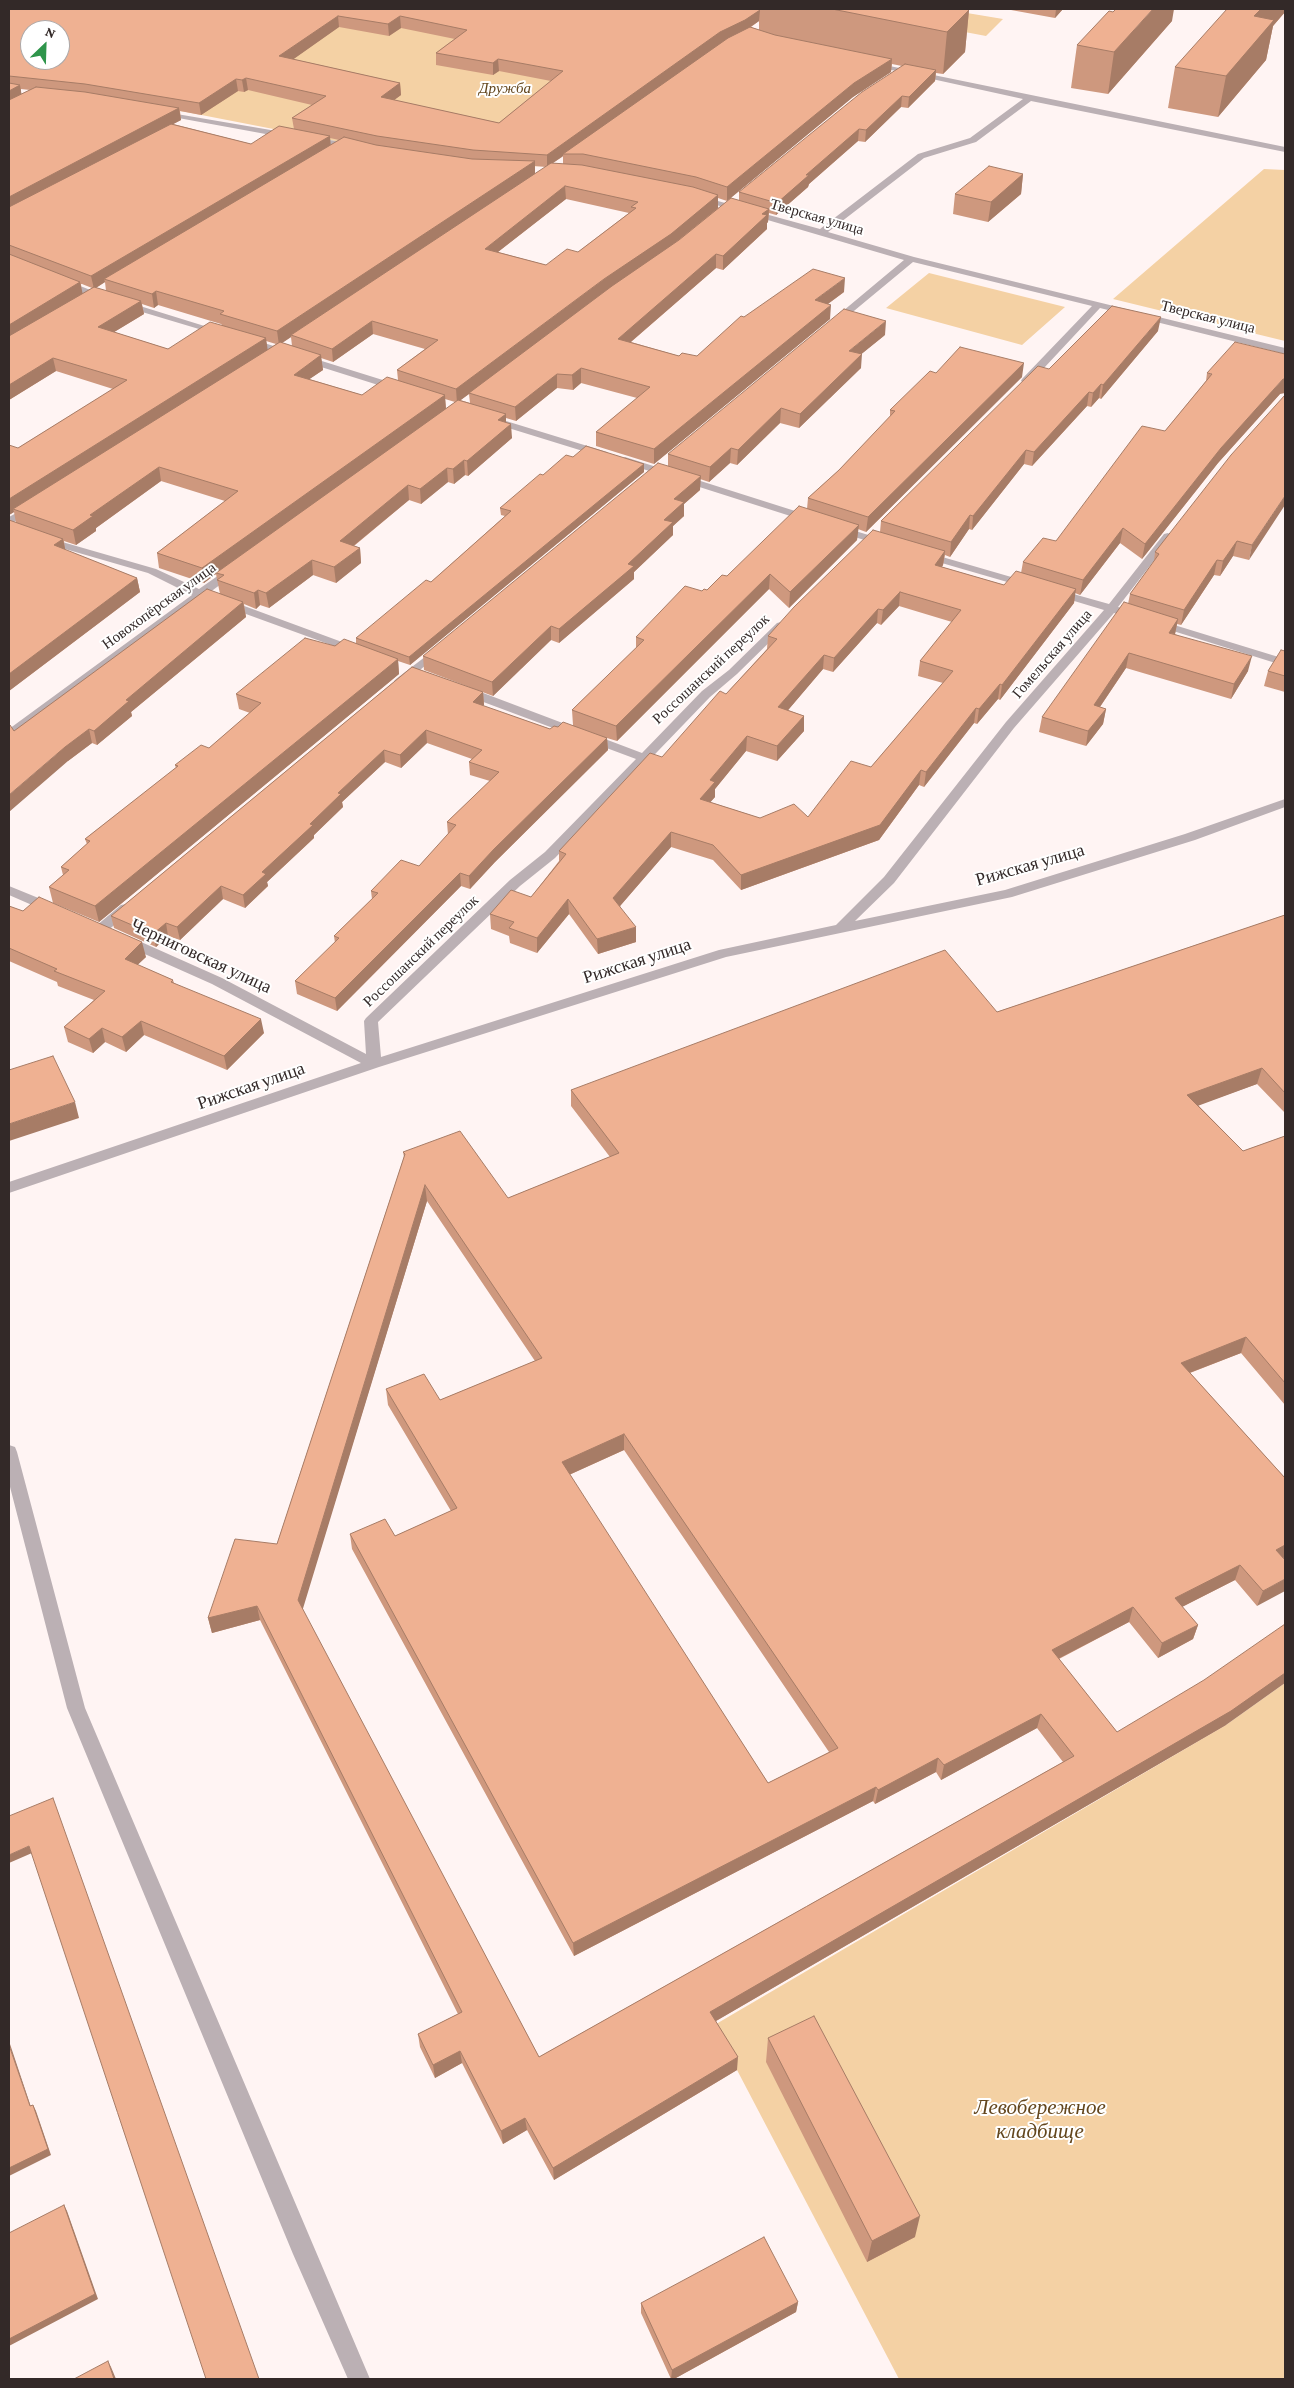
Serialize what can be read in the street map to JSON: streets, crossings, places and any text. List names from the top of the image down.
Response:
{
  "streets": {
    "street": [
      "Тверская улица",
      "Новохопёрская улица",
      "Гомельская улица",
      "Россошанский переулок",
      "Рижская улица",
      "Черниговская улица"
    ]
  },
  "crossings": [
    ["Гомельская улица", "Рижская улица"],
    ["Россошанский переулок", "Рижская улица"],
    ["Россошанский переулок", "Черниговская улица"],
    ["Рижская улица", "Черниговская улица"]
  ],
  "parks": ["Дружба", "Левобережное кладбище"],
  "north": "top right"
}
